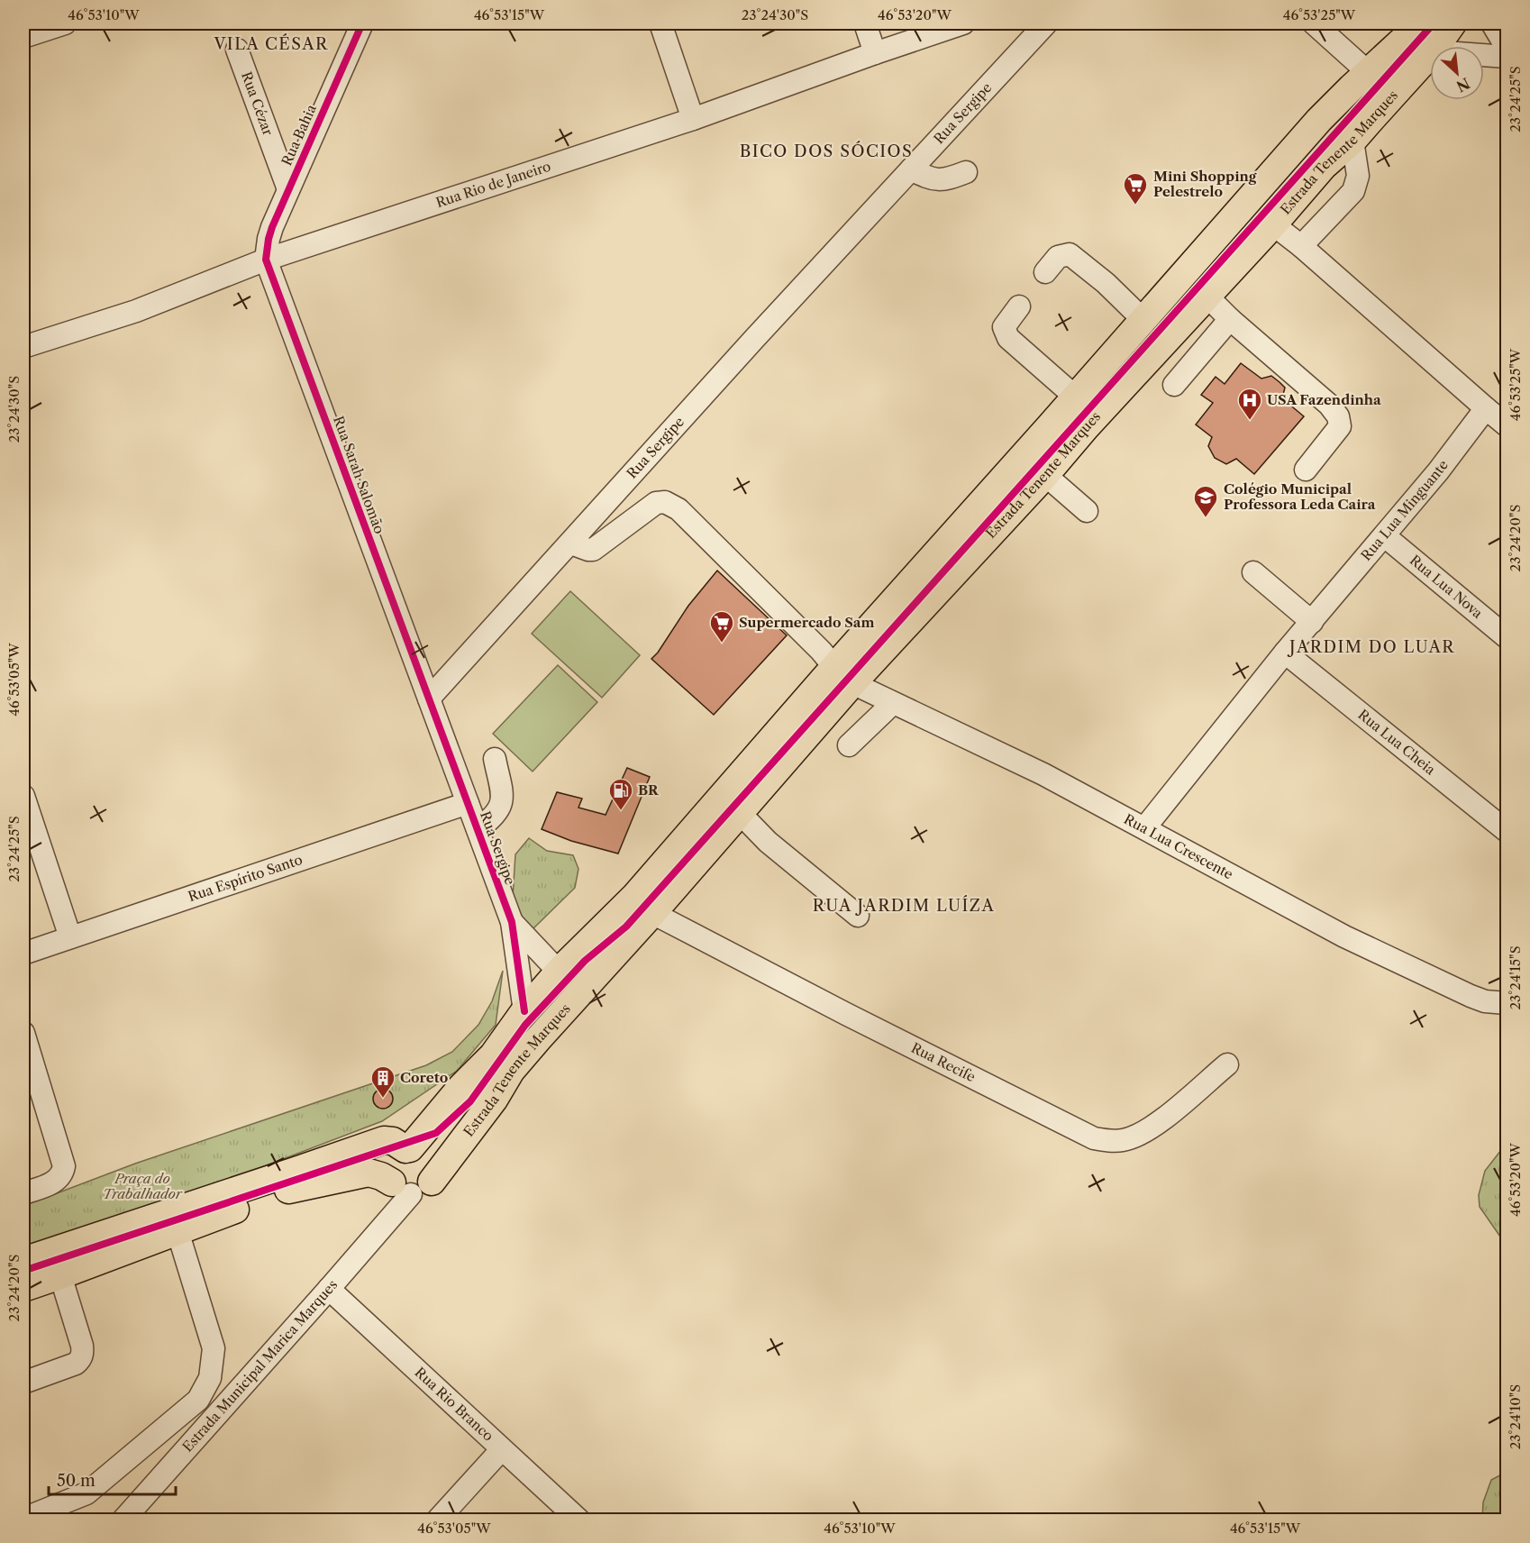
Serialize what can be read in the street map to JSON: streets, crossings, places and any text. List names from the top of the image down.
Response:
{
  "streets": {
    "main road": ["Estrada Tenente Marques"],
    "street": [
      "Rua Cézar",
      "Rua Sergipe",
      "Rua Bahia",
      "Rua Rio de Janeiro",
      "Rua Sarah Salomão",
      "Rua Lua Minguante",
      "Rua Lua Nova",
      "Rua Lua Cheia",
      "Rua Lua Crescente",
      "Rua Espírito Santo",
      "Rua Recife",
      "Estrada Municipal Marica Marques",
      "Rua Rio Branco"
    ]
  },
  "crossings": [
    ["Rua Cézar", "Rua Bahia"],
    ["Rua Sergipe", "Estrada Tenente Marques"],
    ["Rua Sergipe", "Rua Sarah Salomão"],
    ["Rua Sergipe", "Rua Espírito Santo"],
    ["Rua Bahia", "Rua Rio de Janeiro"],
    ["Rua Bahia", "Rua Sarah Salomão"],
    ["Estrada Tenente Marques", "Rua Lua Crescente"],
    ["Estrada Tenente Marques", "Rua Recife"],
    ["Estrada Tenente Marques", "Estrada Municipal Marica Marques"],
    ["Rua Rio de Janeiro", "Rua Sarah Salomão"],
    ["Rua Lua Minguante", "Rua Lua Nova"],
    ["Rua Lua Minguante", "Rua Lua Cheia"],
    ["Rua Lua Minguante", "Rua Lua Crescente"],
    ["Estrada Municipal Marica Marques", "Rua Rio Branco"]
  ],
  "districts": [
    "VILA CÉSAR",
    "BICO DOS SÓCIOS",
    "JARDIM DO LUAR",
    "RUA JARDIM LUÍZA"
  ],
  "parks": ["Praça do Trabalhador"],
  "places": {
    "supermarket": ["Mini Shopping Pelestrelo", "Supermercado Sam"],
    "hospital": ["USA Fazendinha"],
    "school or university": ["Colégio Municipal Professora Leda Caira"],
    "fuel station": ["BR"],
    "building": ["Coreto"]
  },
  "scale_bar": "50 m",
  "north": "bottom right",
  "coordinates": [
    "46°53'10\"W",
    "46°53'15\"W",
    "23°24'30\"S",
    "46°53'20\"W",
    "46°53'25\"W",
    "23°24'25\"S",
    "23°24'20\"S",
    "46°53'05\"W",
    "23°24'15\"S",
    "23°24'10\"S"
  ]
}
